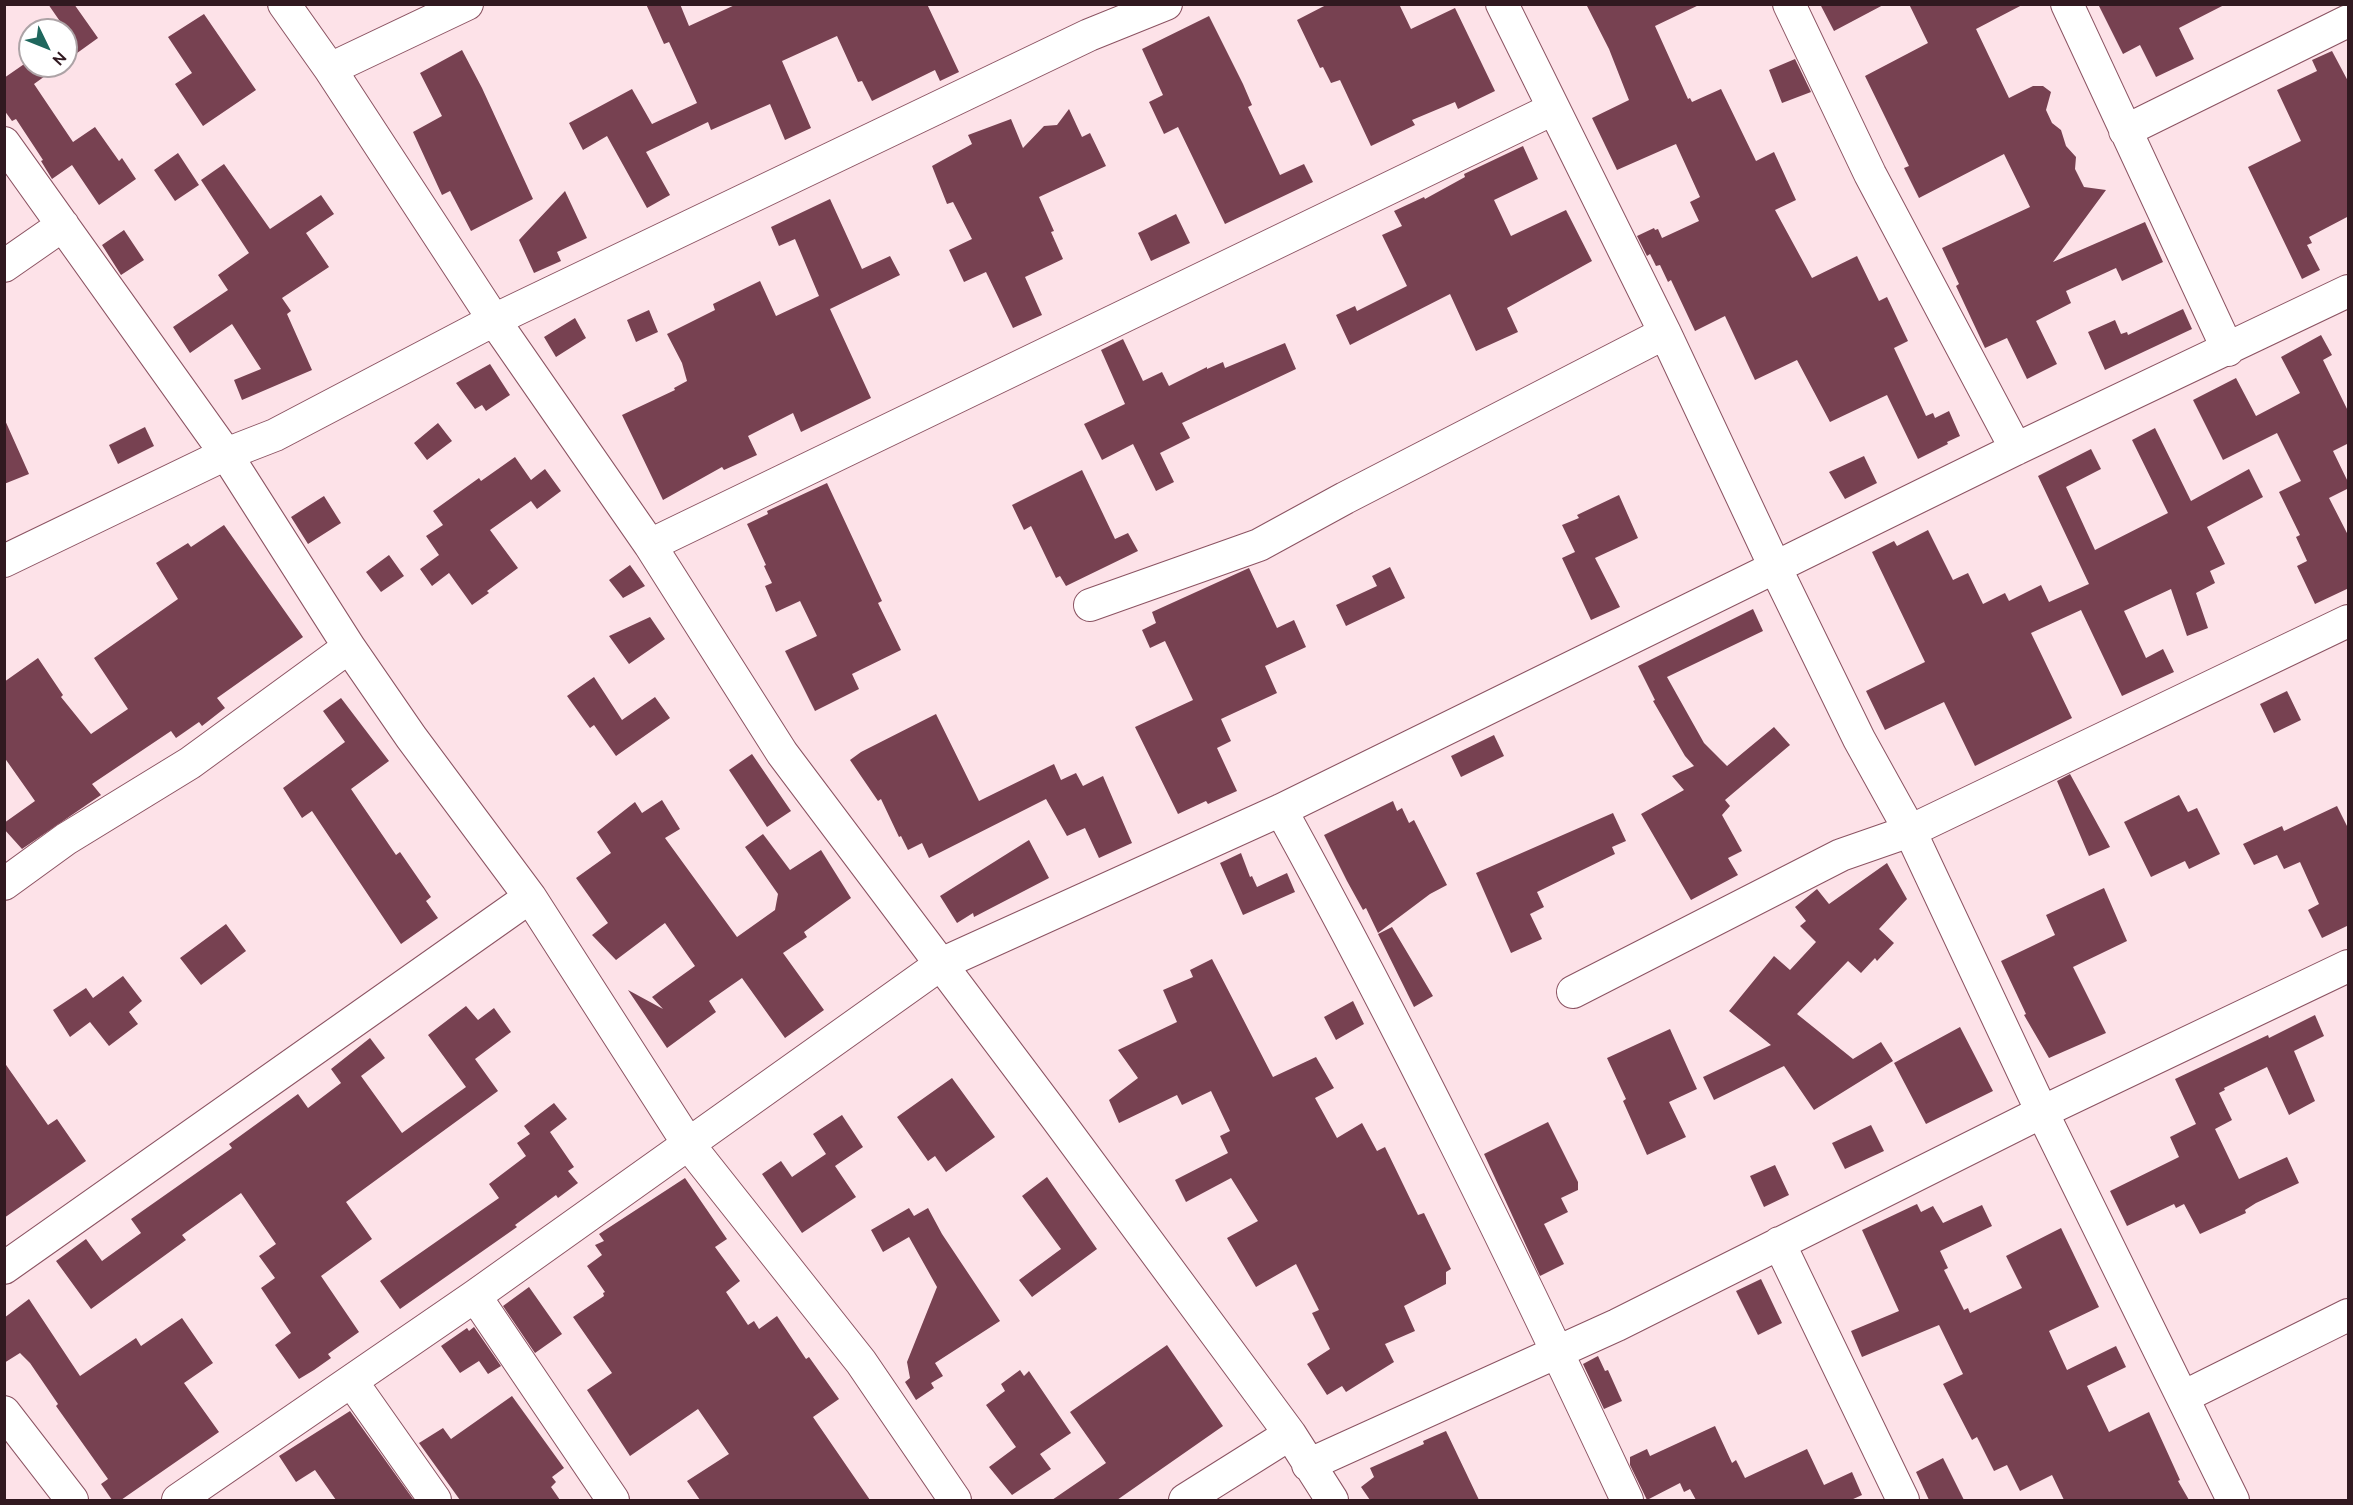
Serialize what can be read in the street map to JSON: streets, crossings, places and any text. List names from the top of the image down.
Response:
{
  "north": "bottom right"
}
